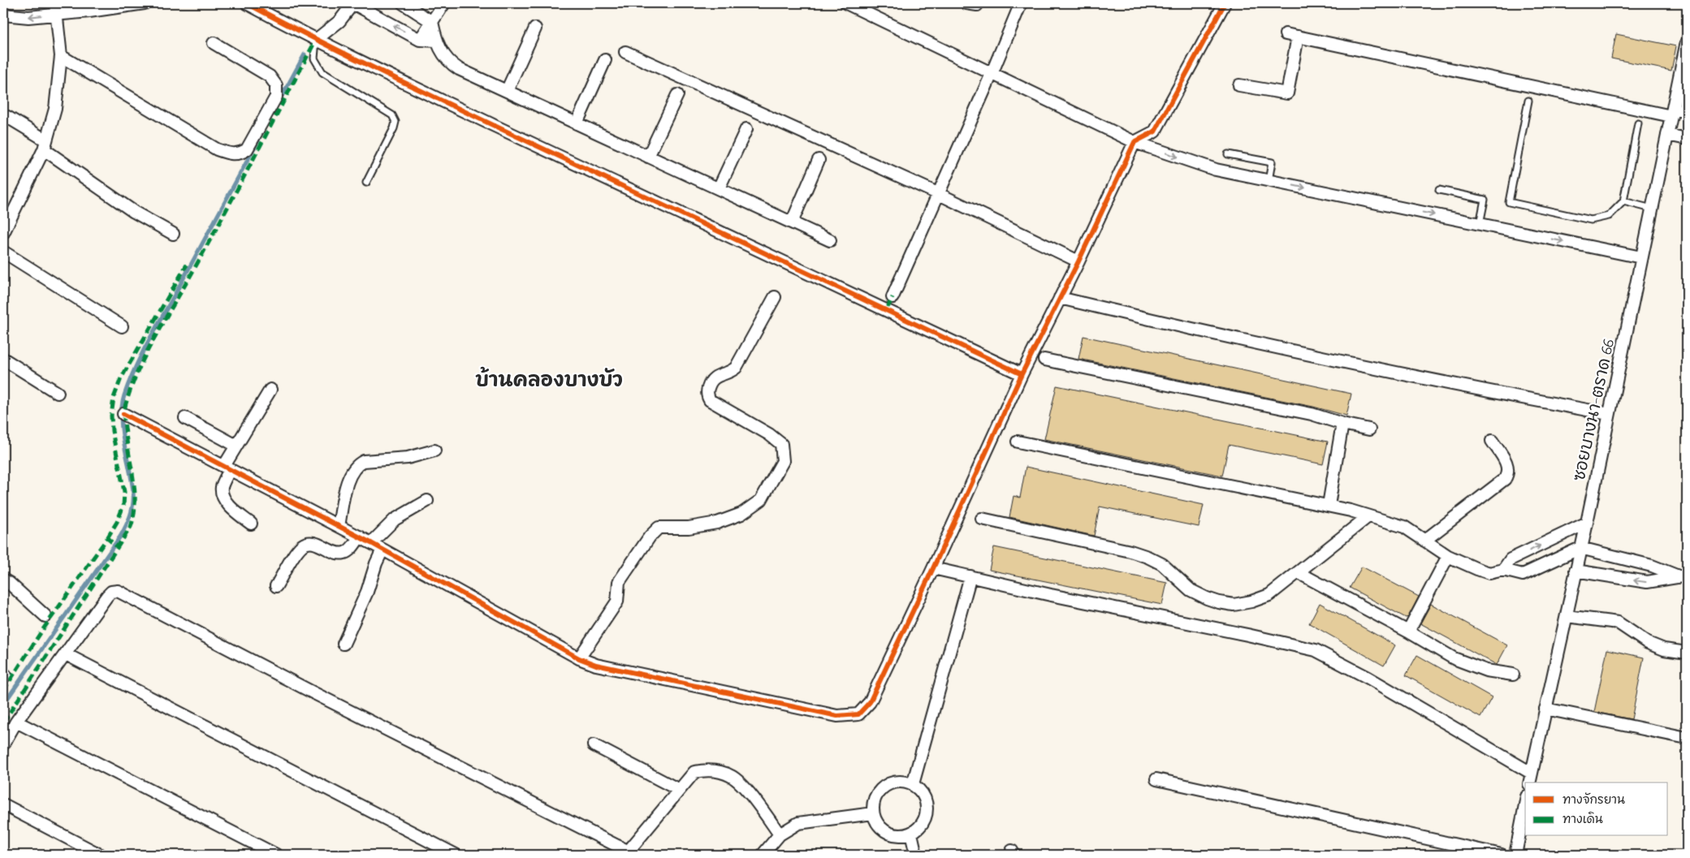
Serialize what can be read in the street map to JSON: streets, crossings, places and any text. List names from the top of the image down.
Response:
{
  "streets": {
    "street": ["ซอยบางนา-ตราด 66"]
  },
  "districts": ["บ้านคลองบางบัว"],
  "legend": ["ทางจักรยาน", "ทางเดิน"]
}
